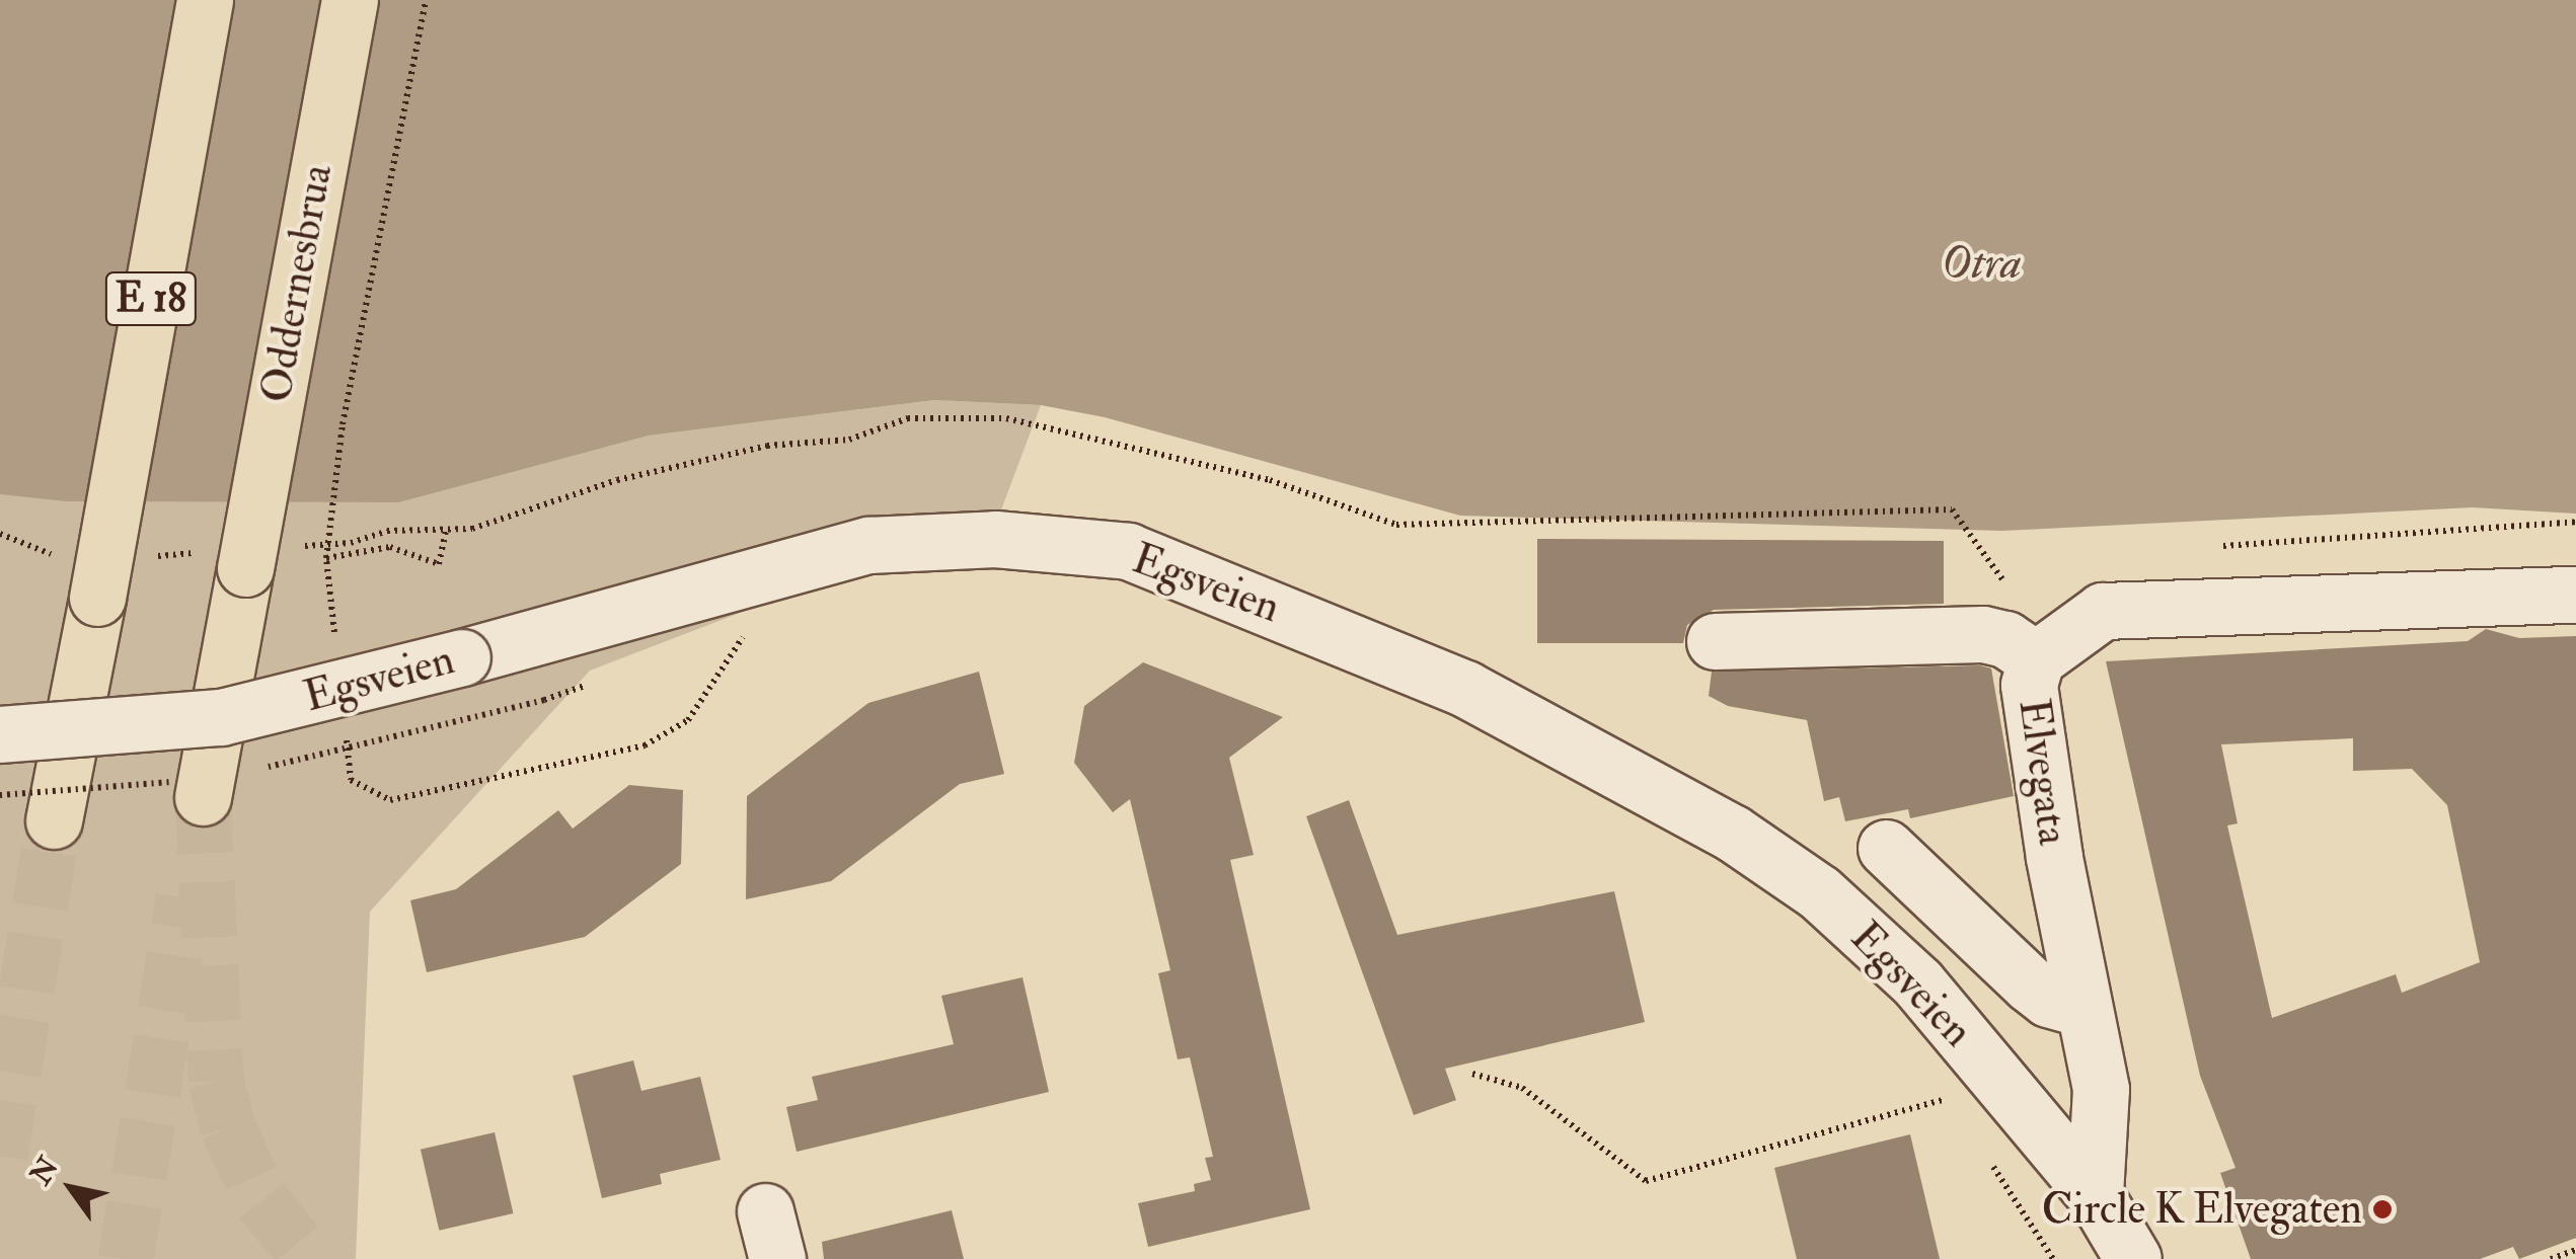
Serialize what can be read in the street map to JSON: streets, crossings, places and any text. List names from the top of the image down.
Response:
{
  "streets": {
    "highway": ["Oddernesbrua", "E 18"],
    "street": ["Egsveien", "Elvegata"]
  },
  "crossings": [
    ["Egsveien", "Elvegata"]
  ],
  "water": ["Otra"],
  "places": ["Circle K Elvegaten"],
  "north": "top left"
}
